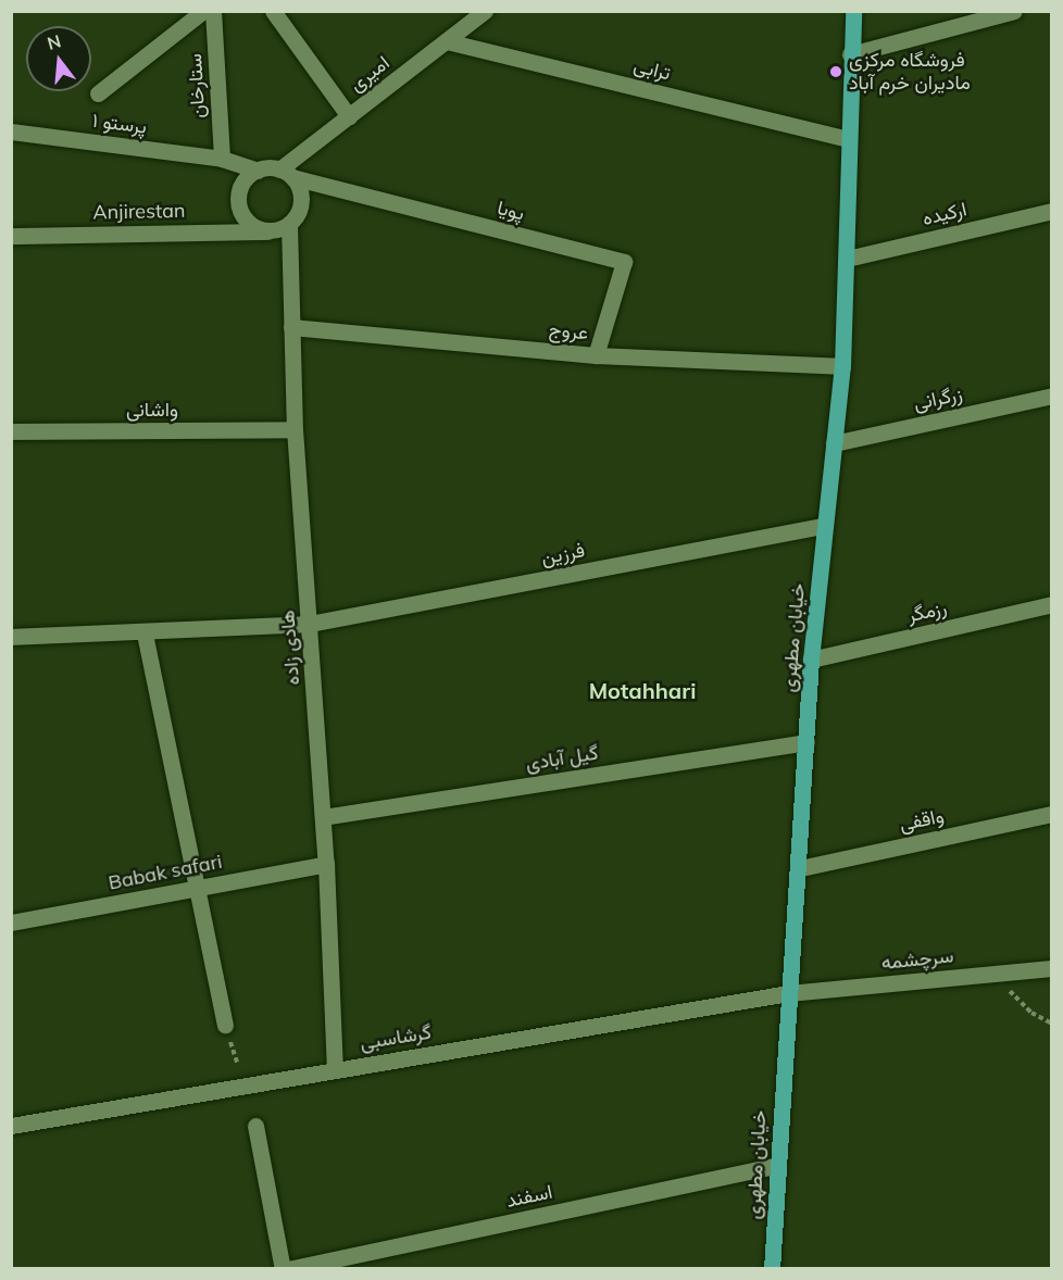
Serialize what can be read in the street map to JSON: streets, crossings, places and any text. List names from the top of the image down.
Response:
{
  "streets": {
    "main road": ["خیابان مطهری"],
    "street": [
      "ترابی",
      "امیری",
      "ستارخان",
      "پرستو ۱",
      "پویا",
      "Anjirestan",
      "ارکیده",
      "عروج",
      "زرگرانی",
      "واشانی",
      "فرزین",
      "رزمگر",
      "هادی زاده",
      "گیل آبادی",
      "واقفی",
      "Babak safari",
      "سرچشمه",
      "گرشاسبی",
      "اسفند"
    ]
  },
  "crossings": [
    ["ترابی", "امیری"],
    ["ترابی", "خیابان مطهری"],
    ["امیری", "پرستو ۱"],
    ["امیری", "پویا"],
    ["امیری", "Anjirestan"],
    ["امیری", "هادی زاده"],
    ["ستارخان", "پرستو ۱"],
    ["پرستو ۱", "پویا"],
    ["پرستو ۱", "Anjirestan"],
    ["پرستو ۱", "هادی زاده"],
    ["پویا", "Anjirestan"],
    ["پویا", "عروج"],
    ["پویا", "هادی زاده"],
    ["Anjirestan", "هادی زاده"],
    ["ارکیده", "خیابان مطهری"],
    ["عروج", "خیابان مطهری"],
    ["عروج", "هادی زاده"],
    ["زرگرانی", "خیابان مطهری"],
    ["واشانی", "هادی زاده"],
    ["فرزین", "خیابان مطهری"],
    ["فرزین", "هادی زاده"],
    ["رزمگر", "خیابان مطهری"],
    ["خیابان مطهری", "گیل آبادی"],
    ["خیابان مطهری", "واقفی"],
    ["خیابان مطهری", "سرچشمه"],
    ["خیابان مطهری", "گرشاسبی"],
    ["خیابان مطهری", "اسفند"],
    ["هادی زاده", "گیل آبادی"],
    ["هادی زاده", "Babak safari"],
    ["هادی زاده", "گرشاسبی"],
    ["سرچشمه", "گرشاسبی"]
  ],
  "districts": ["Motahhari"],
  "places": ["فروشگاه مرکزی مادیران خرم آباد"],
  "north": "top"
}
